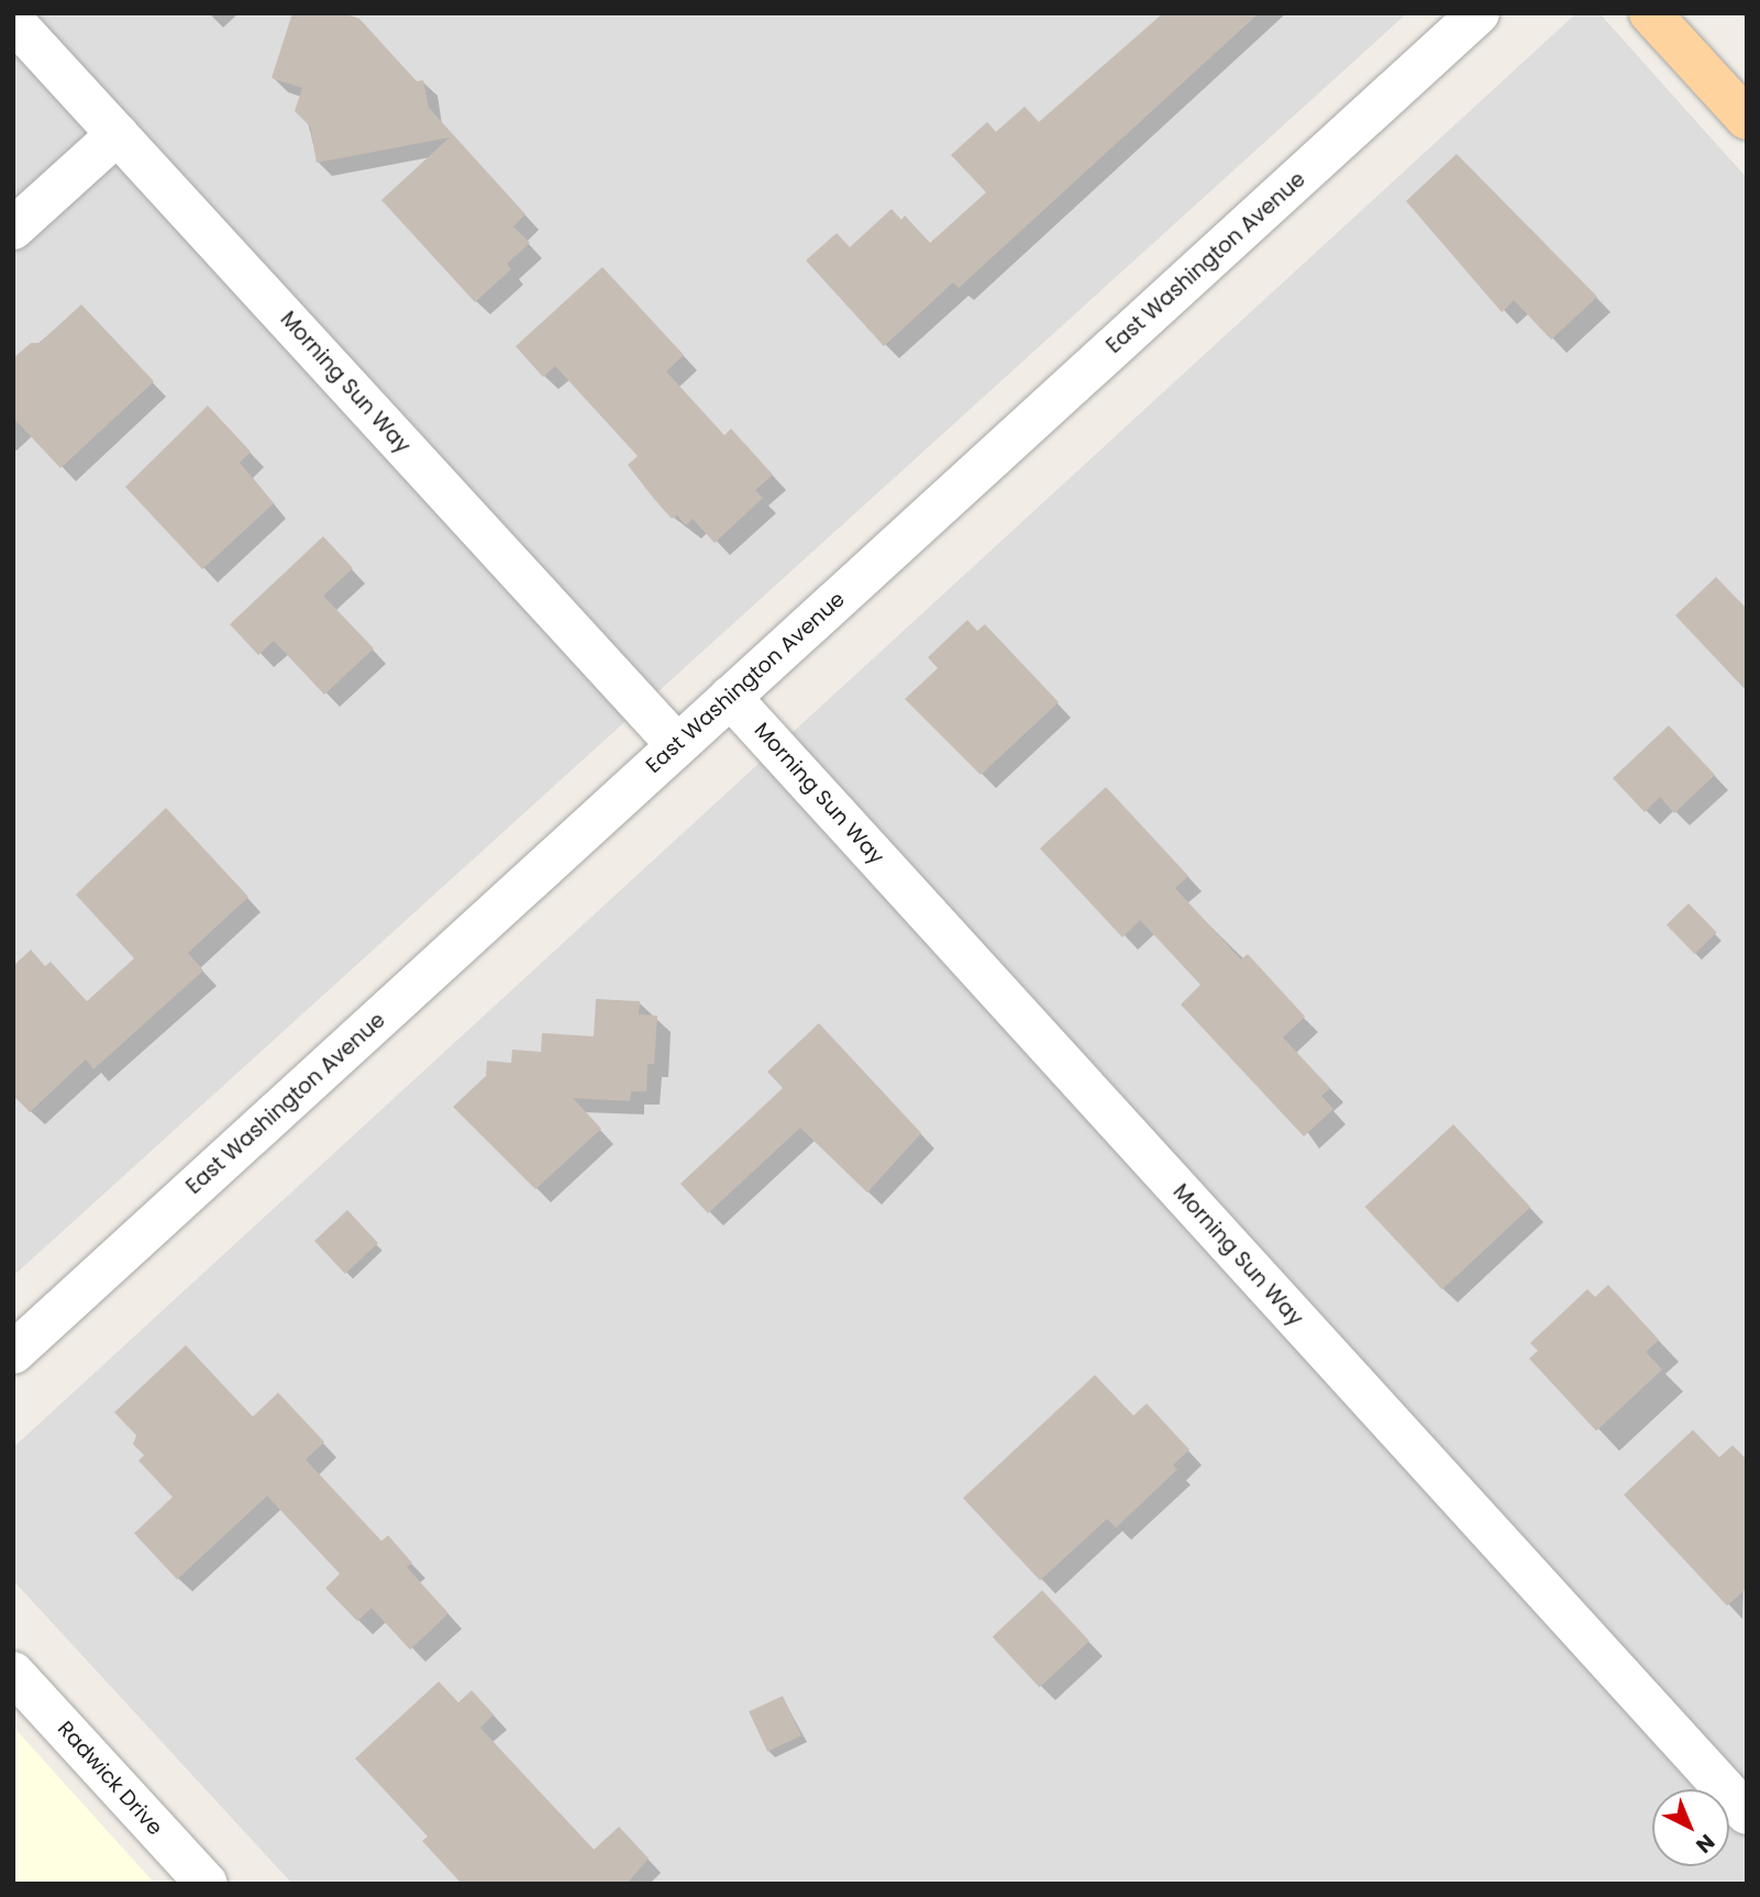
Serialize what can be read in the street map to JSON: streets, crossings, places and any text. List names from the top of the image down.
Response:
{
  "streets": {
    "street": ["East Washington Avenue", "Morning Sun Way", "Radwick Drive"]
  },
  "crossings": [
    ["East Washington Avenue", "Morning Sun Way"]
  ],
  "north": "bottom right"
}
